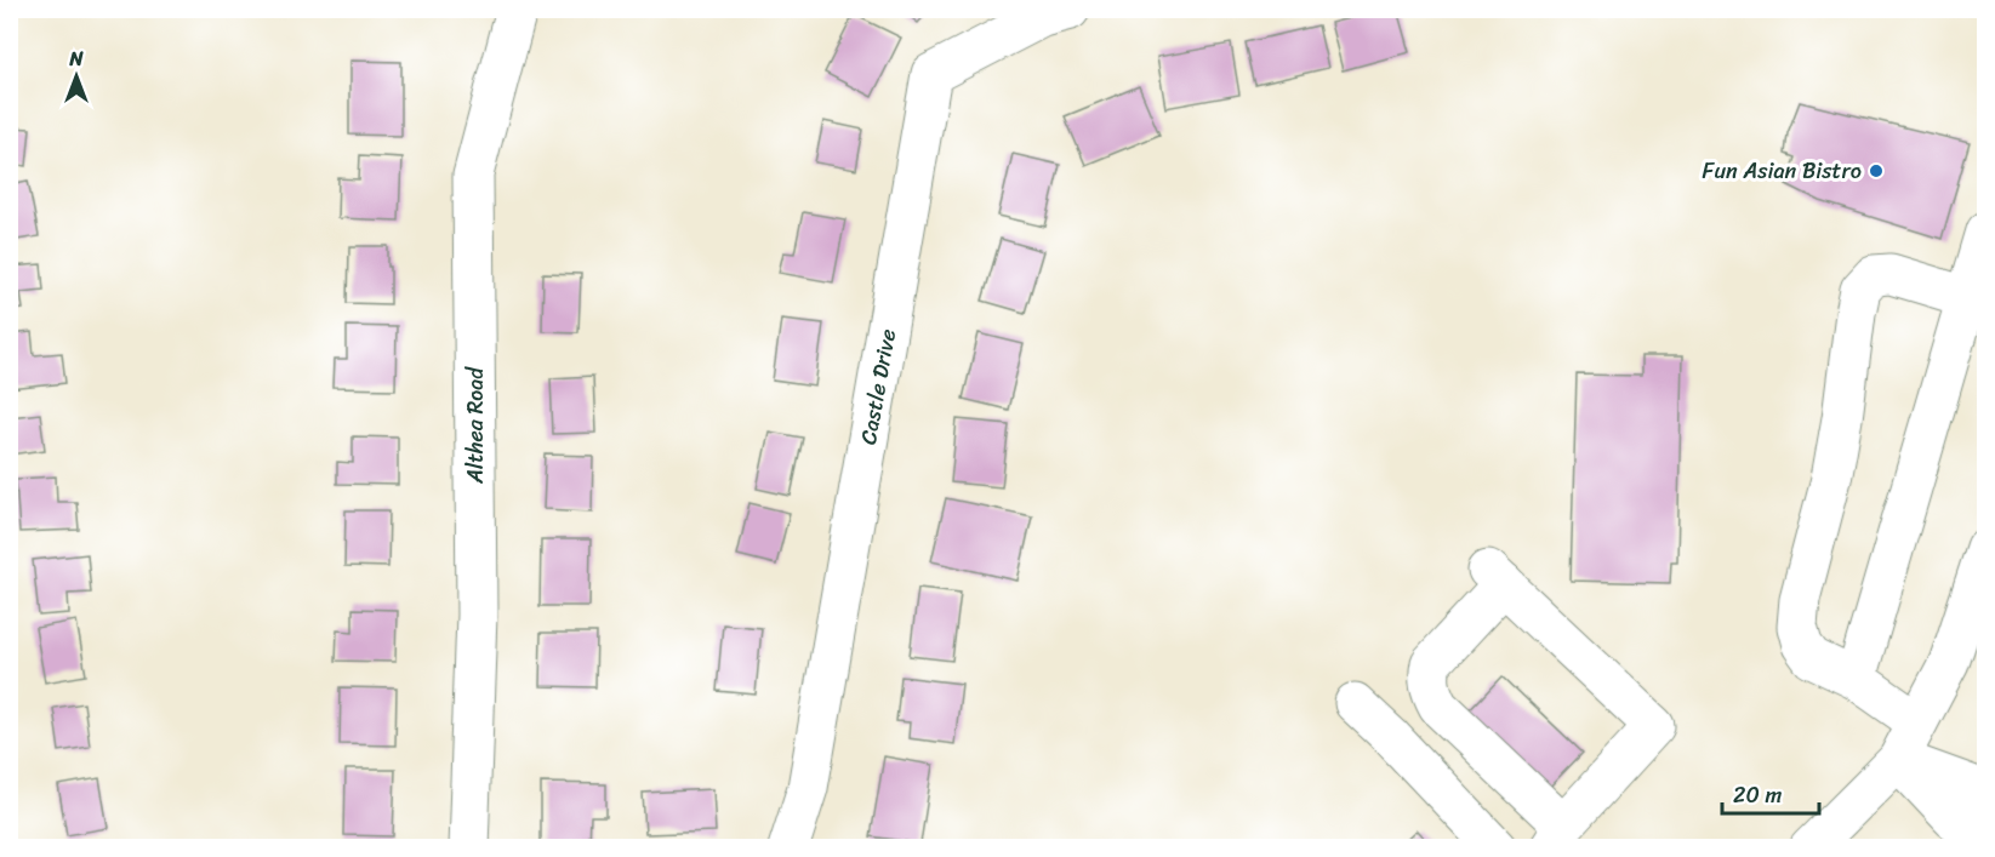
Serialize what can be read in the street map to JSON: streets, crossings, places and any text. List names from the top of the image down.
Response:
{
  "streets": {
    "street": ["Castle Drive", "Althea Road"]
  },
  "places": ["Fun Asian Bistro"],
  "scale_bar": "20 m",
  "north": "top"
}
